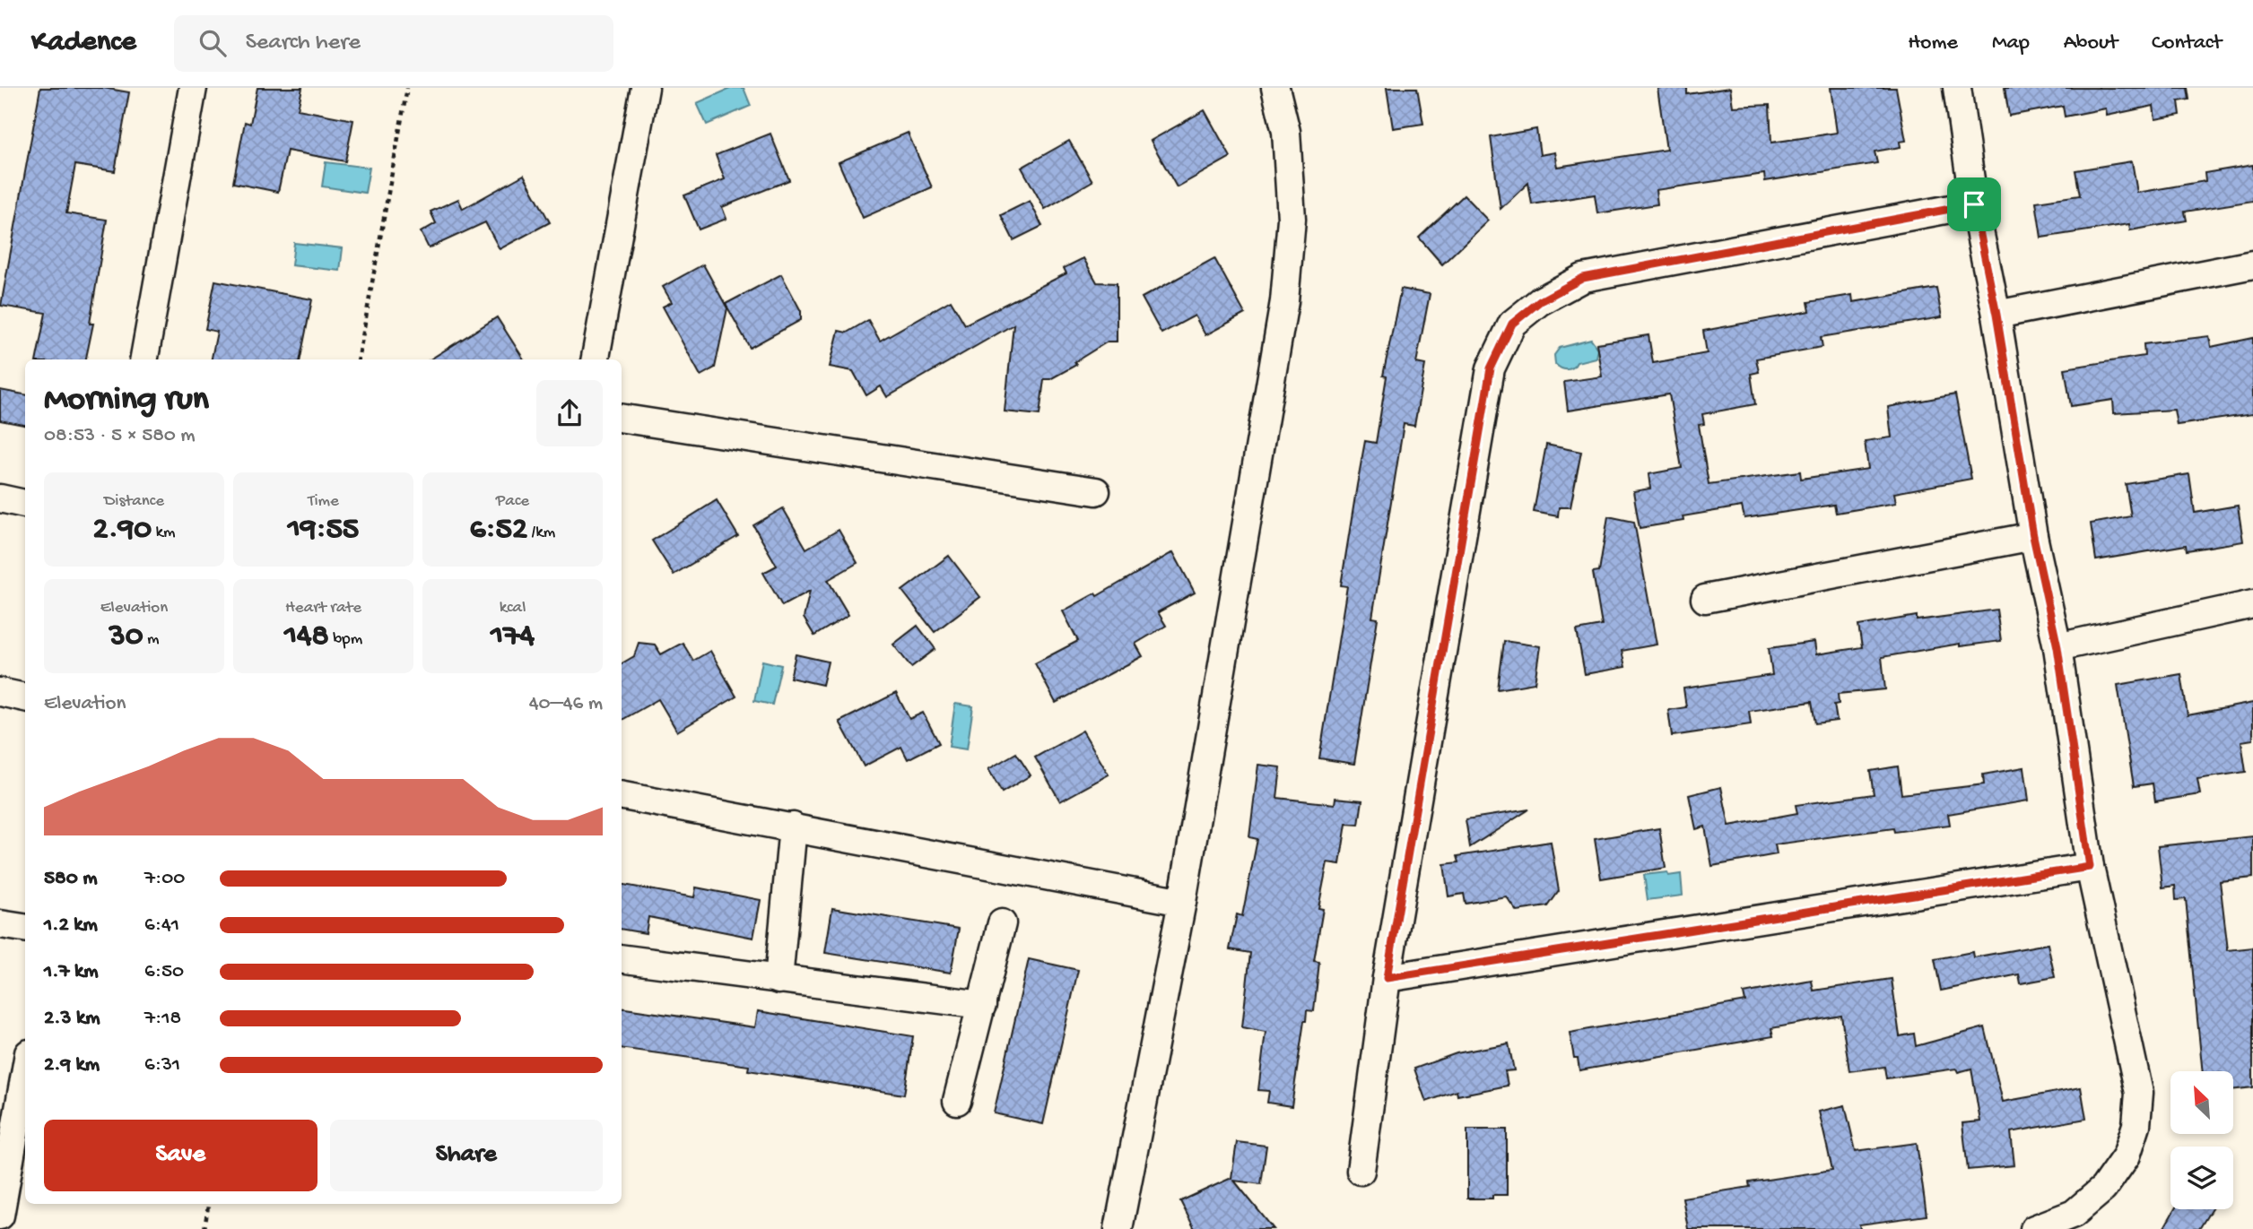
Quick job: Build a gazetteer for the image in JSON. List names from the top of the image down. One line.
{"north":"top left","page":{"header":"Kadence","search":"Search here","nav":["Home","Map","About","Contact"],"heading":["Morning run","08:53 · 5 × 580 m"],"stats":[["Distance","2.90 km"],["Time","19:55"],["Pace","6:52 /km"],["Elevation","30 m"],["Heart rate","148 bpm"],["kcal","174"]],"chart":["Elevation","40–46 m"],"list":[{"name":"580 m","note":"7:00"},{"name":"1.2 km","note":"6:41"},{"name":"1.7 km","note":"6:50"},{"name":"2.3 km","note":"7:18"},{"name":"2.9 km","note":"6:31"}],"buttons":["Save","Share"]}}
